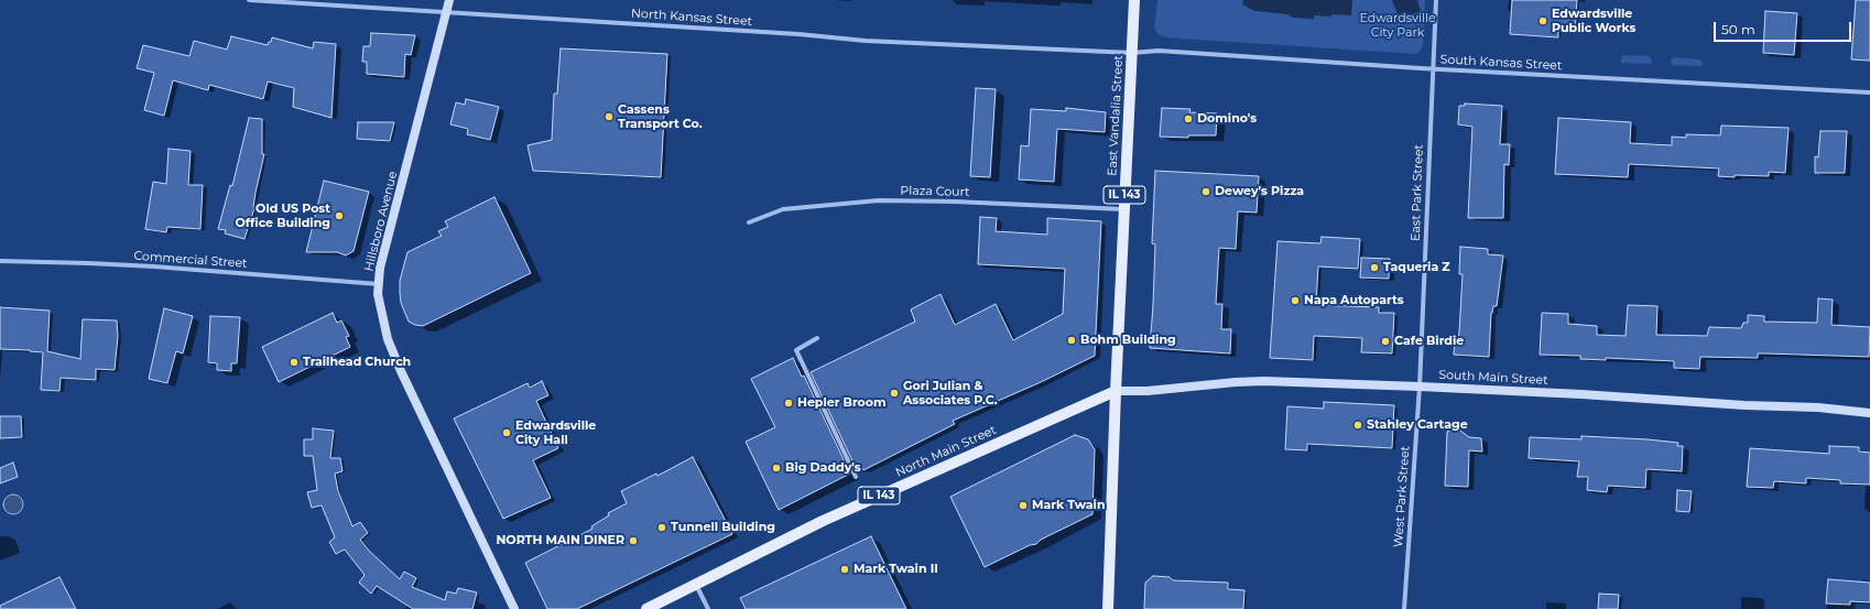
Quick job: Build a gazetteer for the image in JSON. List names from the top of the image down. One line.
{"streets":{"main road":["East Vandalia Street","IL 143","Hillsboro Avenue","South Main Street","North Main Street"],"street":["North Kansas Street","South Kansas Street","Plaza Court","East Park Street","Commercial Street","West Park Street"]},"crossings":[["North Kansas Street","South Kansas Street"],["North Kansas Street","East Vandalia Street"],["North Kansas Street","Hillsboro Avenue"],["South Kansas Street","East Vandalia Street"],["South Kansas Street","East Park Street"],["East Vandalia Street","Plaza Court"],["East Vandalia Street","South Main Street"],["East Vandalia Street","North Main Street"],["East Park Street","South Main Street"],["East Park Street","West Park Street"],["Hillsboro Avenue","Commercial Street"],["South Main Street","North Main Street"],["South Main Street","West Park Street"]],"parks":["Edwardsville City Park"],"places":["Edwardsville Public Works","Cassens Transport Co.","Domino's","Dewey's Pizza","Old US Post Office Building","Taqueria Z","Napa Autoparts","Bohm Building","Cafe Birdie","Trailhead Church","Gori Julian & Associates P.C.","Hepler Broom","Stahley Cartage","Edwardsville City Hall","Big Daddy's","Mark Twain","Tunnell Building","NORTH MAIN DINER","Mark Twain II"],"scale_bar":"50 m"}
